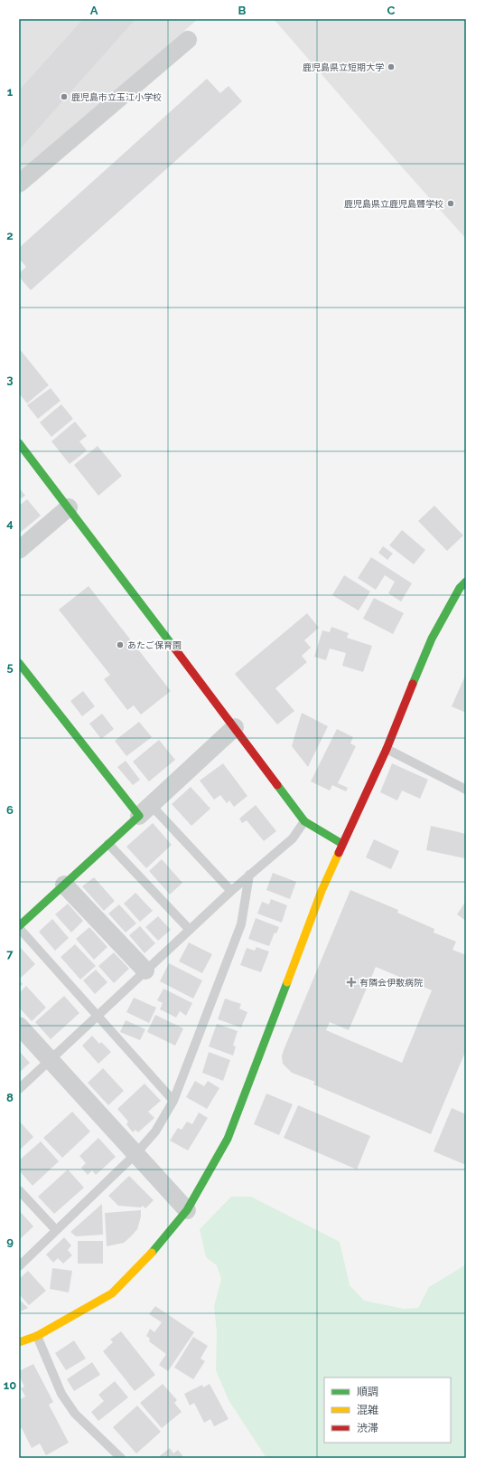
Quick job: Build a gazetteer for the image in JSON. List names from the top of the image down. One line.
{"places":{"other":["鹿児島県立短期大学","鹿児島市立玉江小学校","鹿児島県立鹿児島聾学校","あたご保育園"],"health":["有隣会伊敷病院"]},"legend":["順調","混雑","渋滞"],"grid":{"columns":["A","B","C"],"rows":["1","2","3","4","5","6","7","8","9","10"]}}
